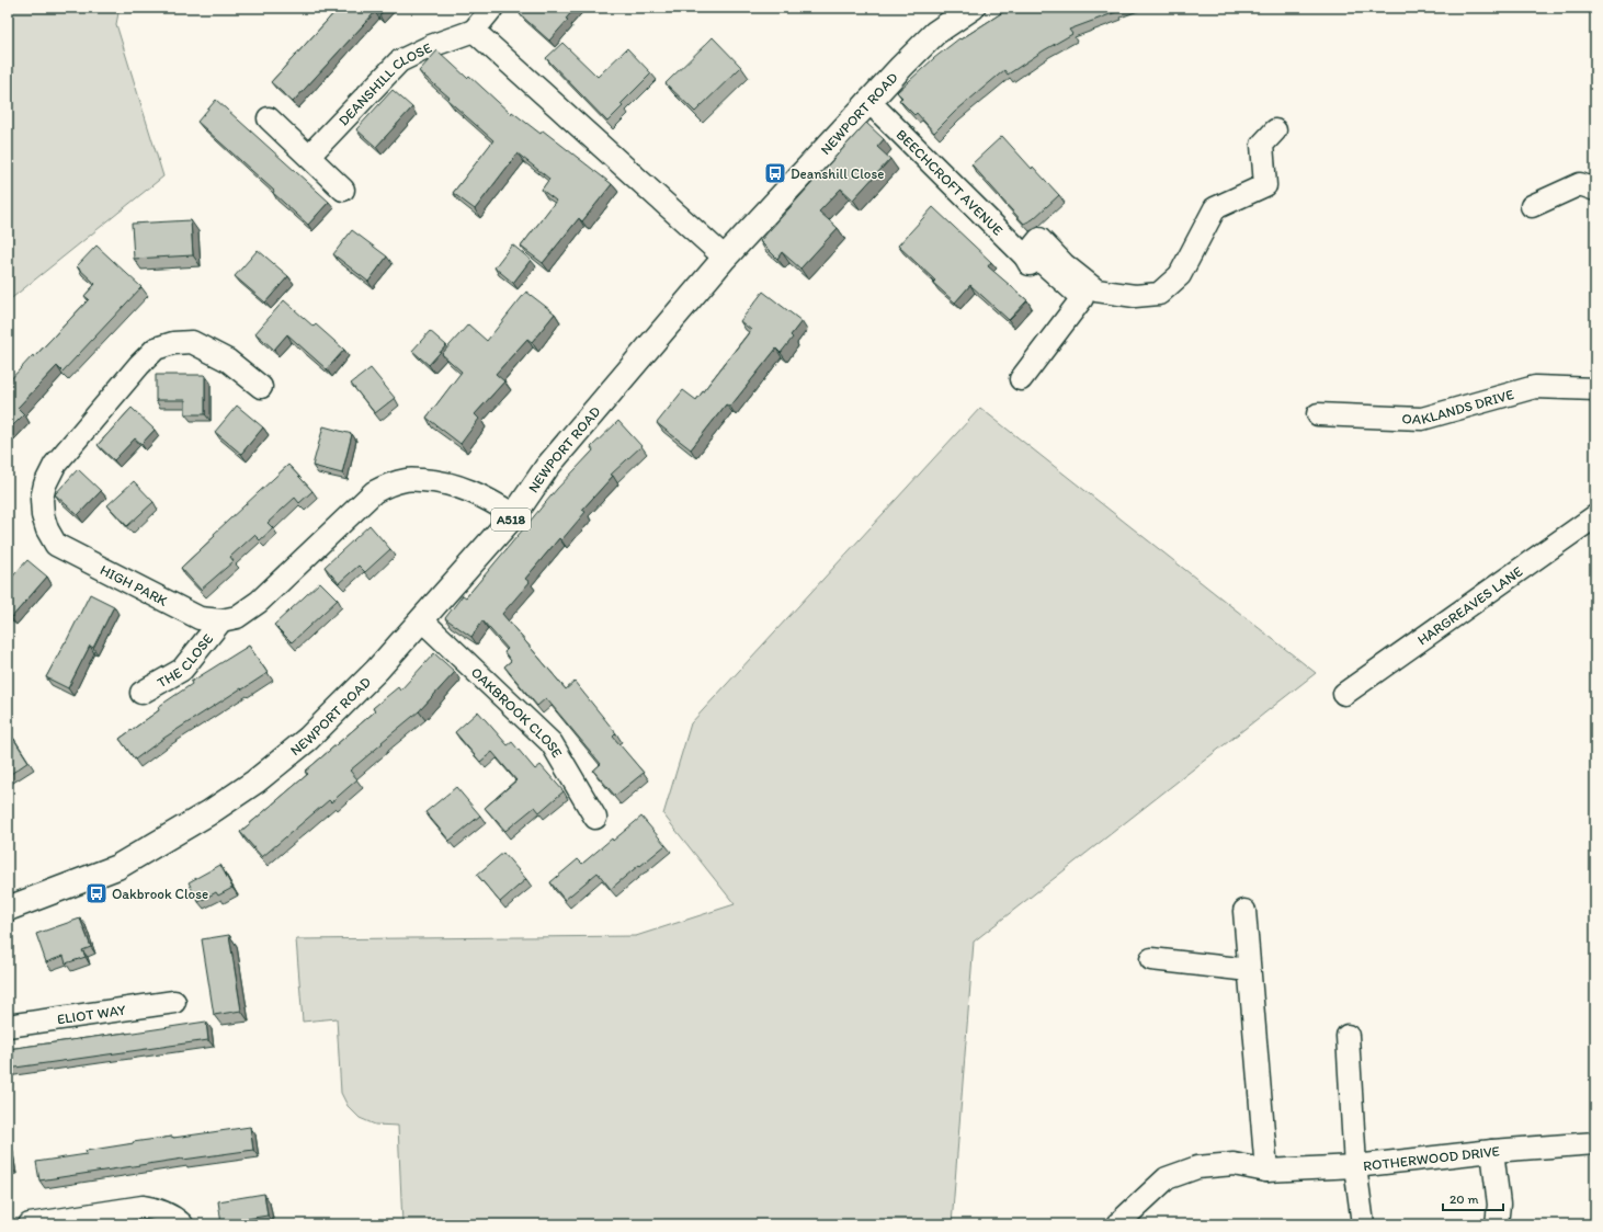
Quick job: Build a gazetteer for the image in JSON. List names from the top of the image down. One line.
{"streets":{"highway":["NEWPORT ROAD","A518"],"street":["DEANSHILL CLOSE","BEECHCROFT AVENUE","OAKLANDS DRIVE","HIGH PARK","HARGREAVES LANE","THE CLOSE","OAKBROOK CLOSE","ELIOT WAY","ROTHERWOOD DRIVE"]},"crossings":[["NEWPORT ROAD","BEECHCROFT AVENUE"],["NEWPORT ROAD","HIGH PARK"],["NEWPORT ROAD","OAKBROOK CLOSE"],["HIGH PARK","THE CLOSE"]],"places":{"bus stop":["Deanshill Close","Oakbrook Close"]},"scale_bar":"20 m"}
